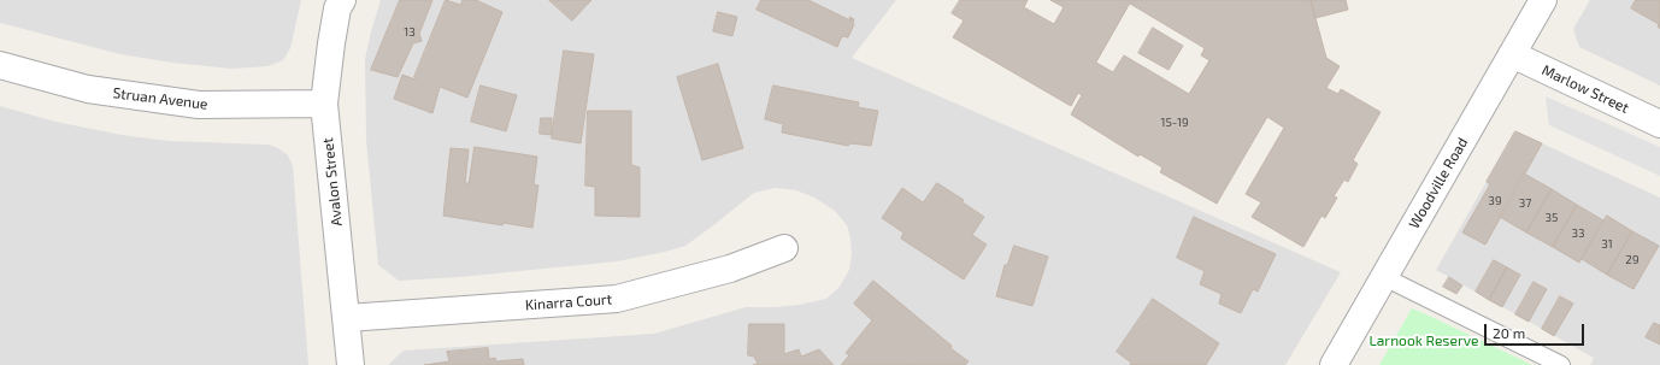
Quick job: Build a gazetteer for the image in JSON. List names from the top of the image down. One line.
{"streets":{"street":["Marlow Street","Struan Avenue","Avalon Street","Woodville Road","Kinarra Court"]},"crossings":[["Marlow Street","Woodville Road"],["Struan Avenue","Avalon Street"],["Avalon Street","Kinarra Court"]],"parks":["Larnook Reserve"],"house_numbers":["13","15-19","39","37","35","33","31","29"],"scale_bar":"20 m"}
